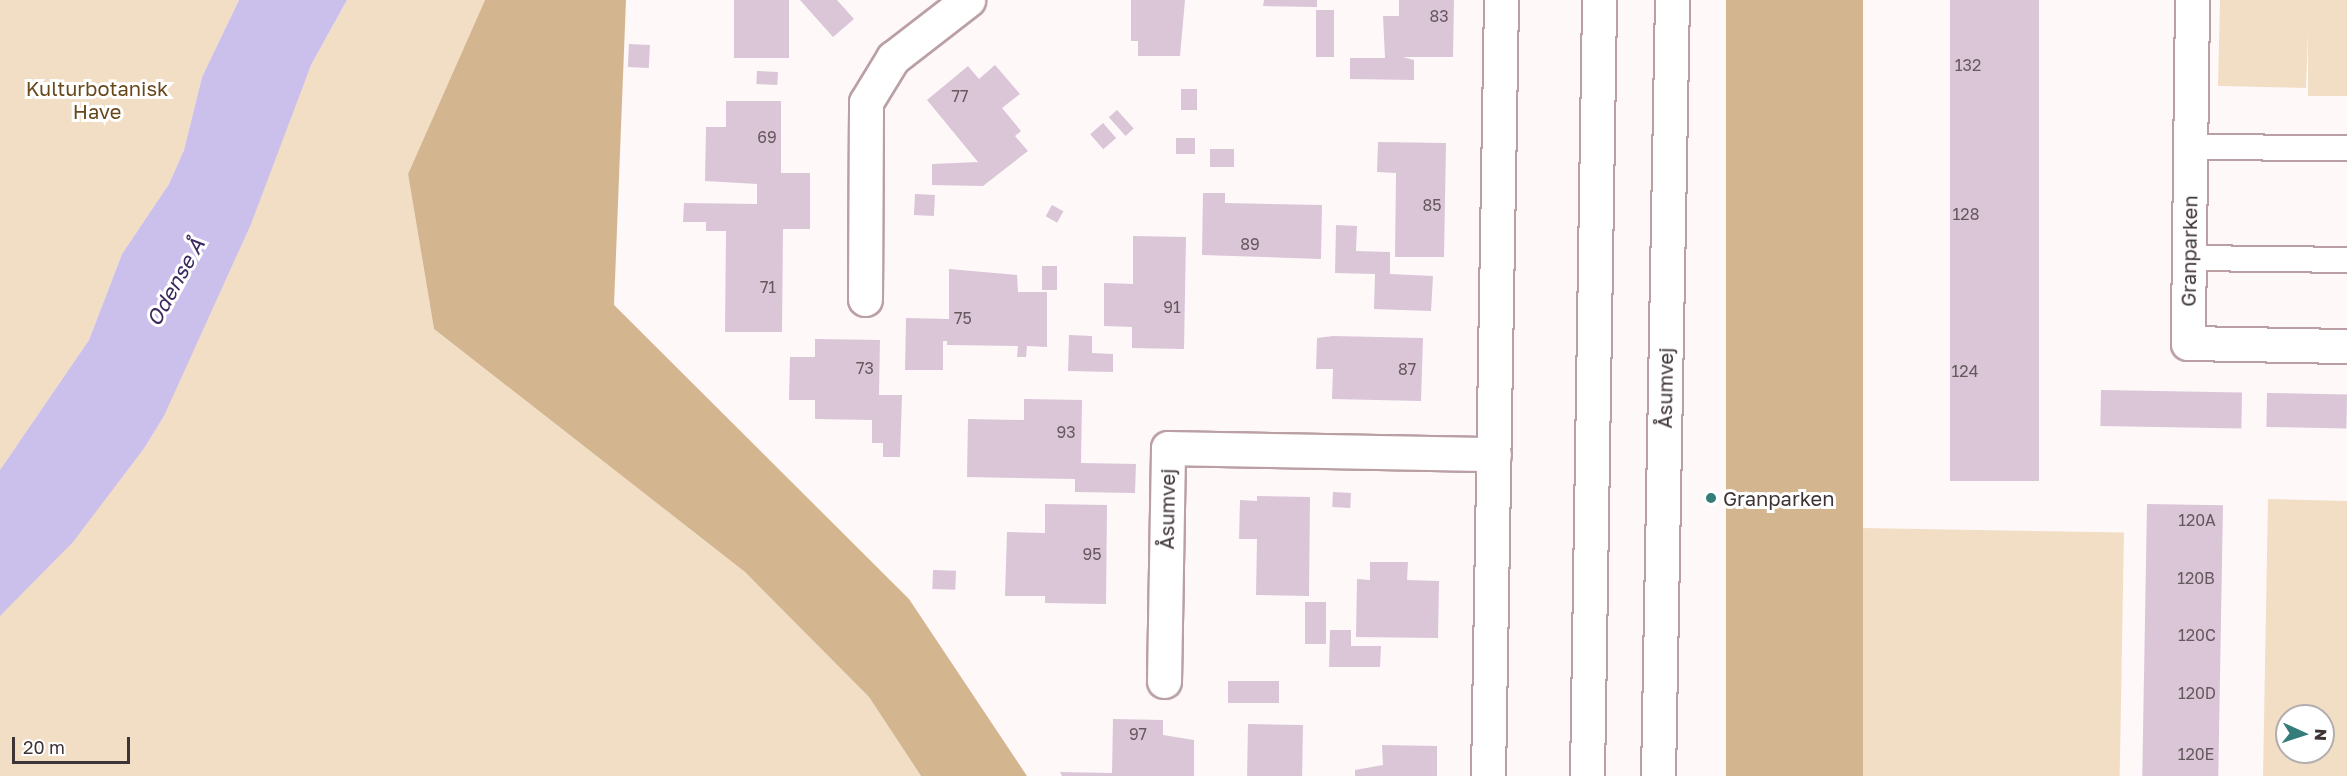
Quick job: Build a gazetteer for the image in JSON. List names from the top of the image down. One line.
{"streets":{"street":["Granparken","Åsumvej"]},"water":["Odense Å"],"parks":["Kulturbotanisk Have"],"places":["Granparken"],"house_numbers":["83","132","77","69","85","128","89","71","91","75","73","87","124","93","120A","95","120B","120C","120D","97","120E"],"scale_bar":"20 m","north":"right"}
